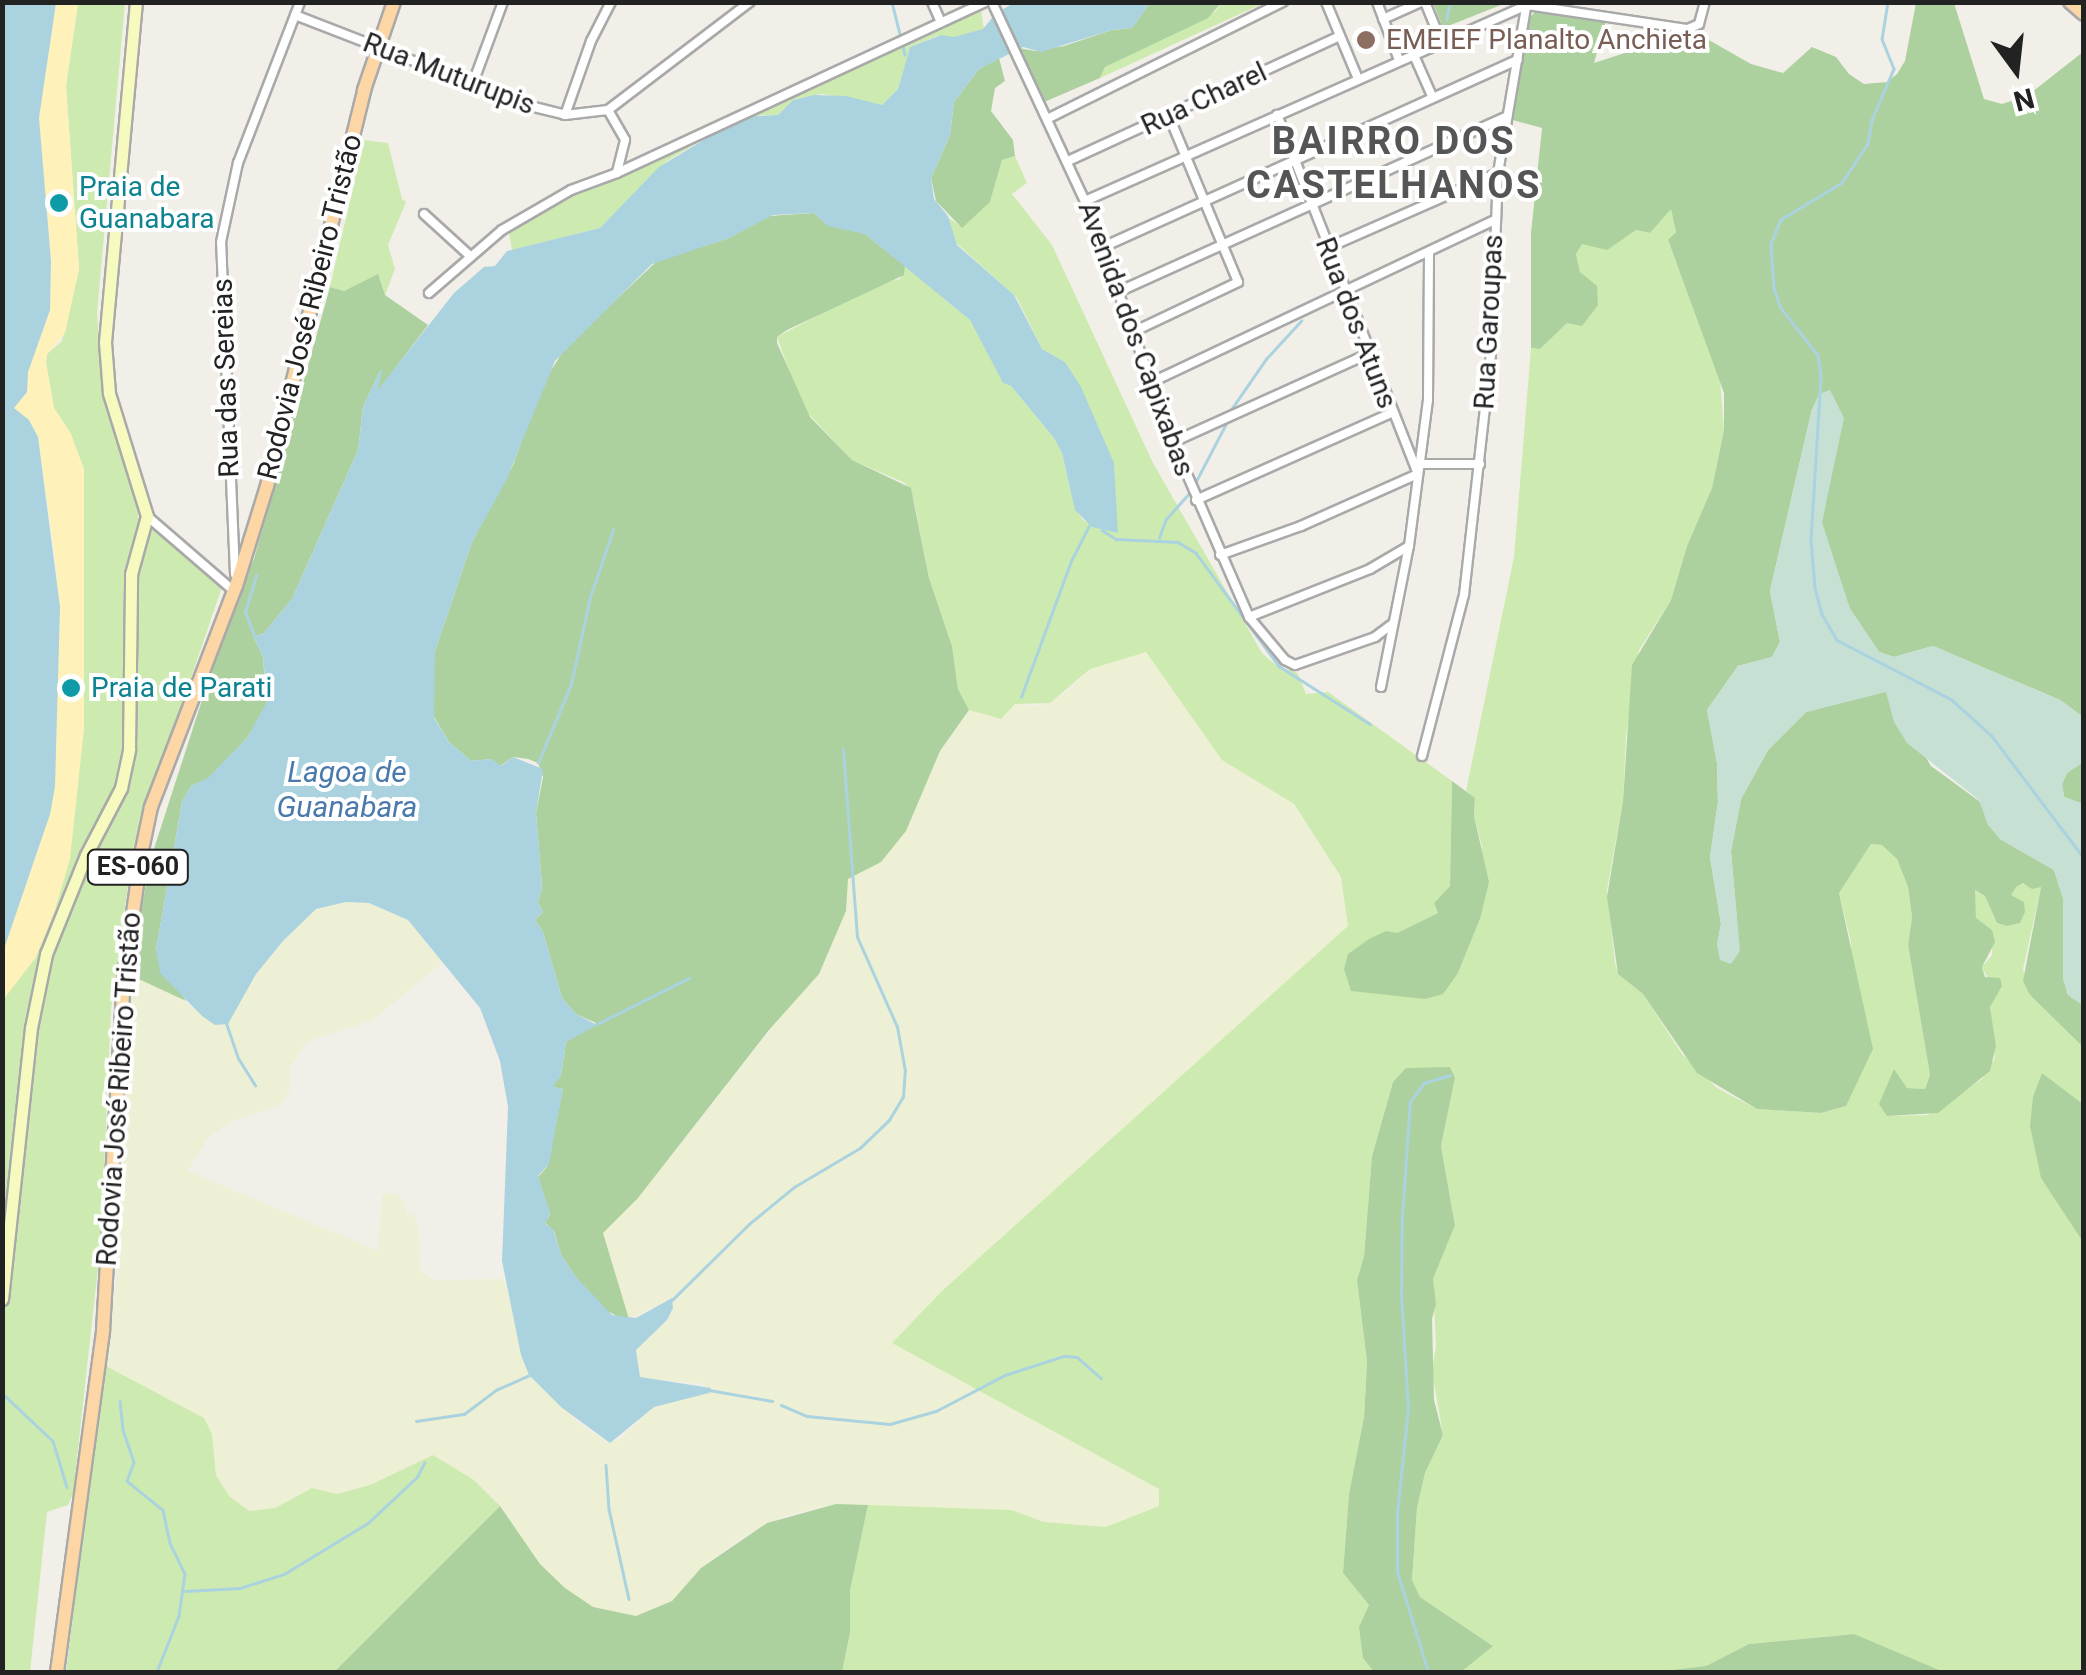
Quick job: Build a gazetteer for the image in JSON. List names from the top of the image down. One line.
{"streets":{"main road":["Rodovia José Ribeiro Tristão","ES-060"],"street":["Rua Muturupis","Rua Charel","Rua Garoupas","Rua dos Atuns","Avenida dos Capixabas","Rua das Sereias"]},"crossings":[["Rua Muturupis","Rodovia José Ribeiro Tristão"],["Rua Muturupis","Rua das Sereias"],["Rua Charel","Avenida dos Capixabas"],["Rodovia José Ribeiro Tristão","Rua das Sereias"]],"districts":["BAIRRO DOS CASTELHANOS"],"water":["Lagoa de Guanabara"],"places":["EMEIEF Planalto Anchieta","Praia de Guanabara","Praia de Parati"],"north":"bottom"}
